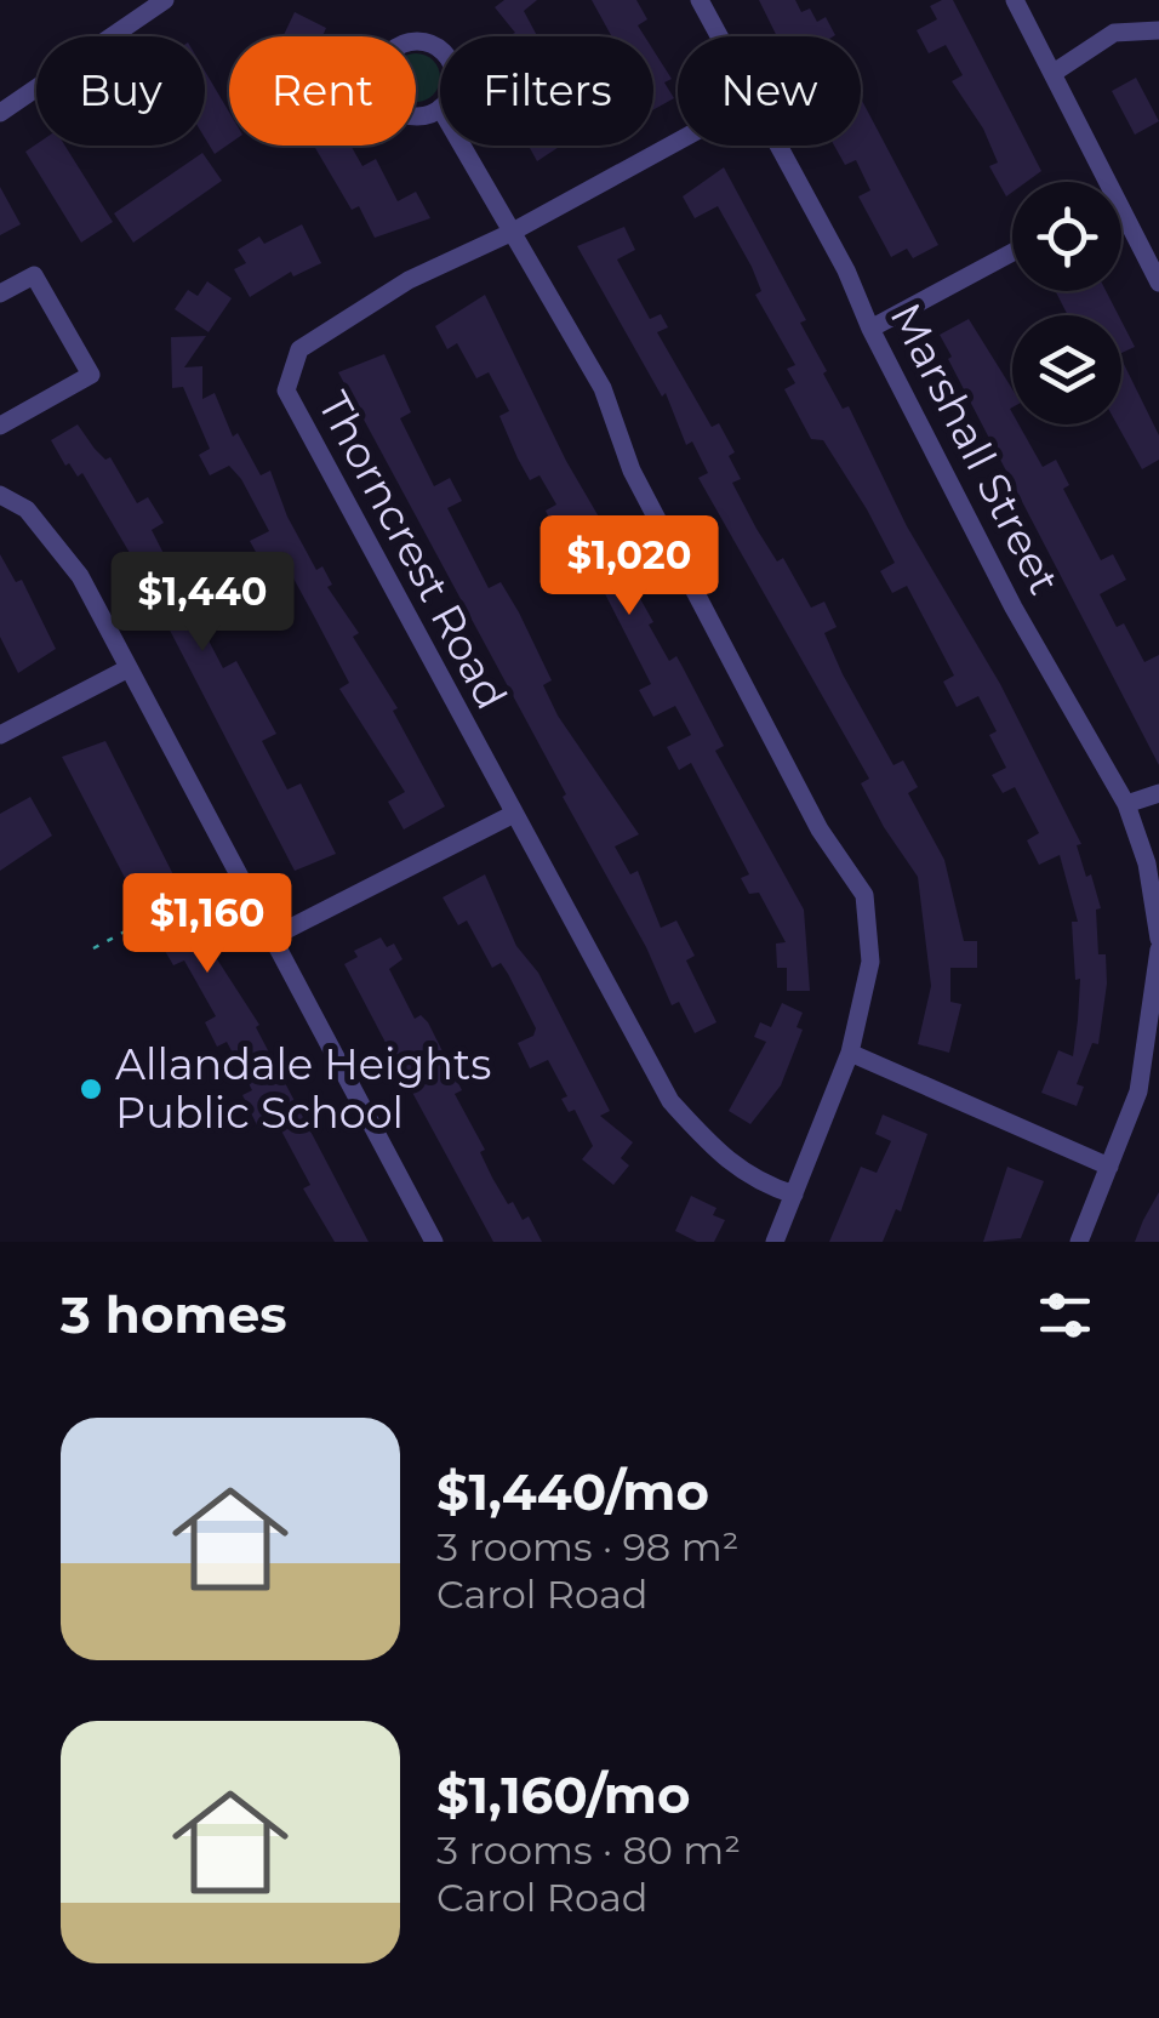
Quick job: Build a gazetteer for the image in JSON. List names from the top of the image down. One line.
{"streets":{"street":["Marshall Street","Thorncrest Road"]},"places":["Allandale Heights Public School"],"page":{"chip":["Buy","Rent","Filters","New"],"price":["$1,020","$1,440","$1,160"],"heading":"3 homes","list":[{"name":"$1,440/mo","note":"3 rooms · 98 m² · Carol Road"},{"name":"$1,160/mo","note":"3 rooms · 80 m² · Carol Road"}]}}
